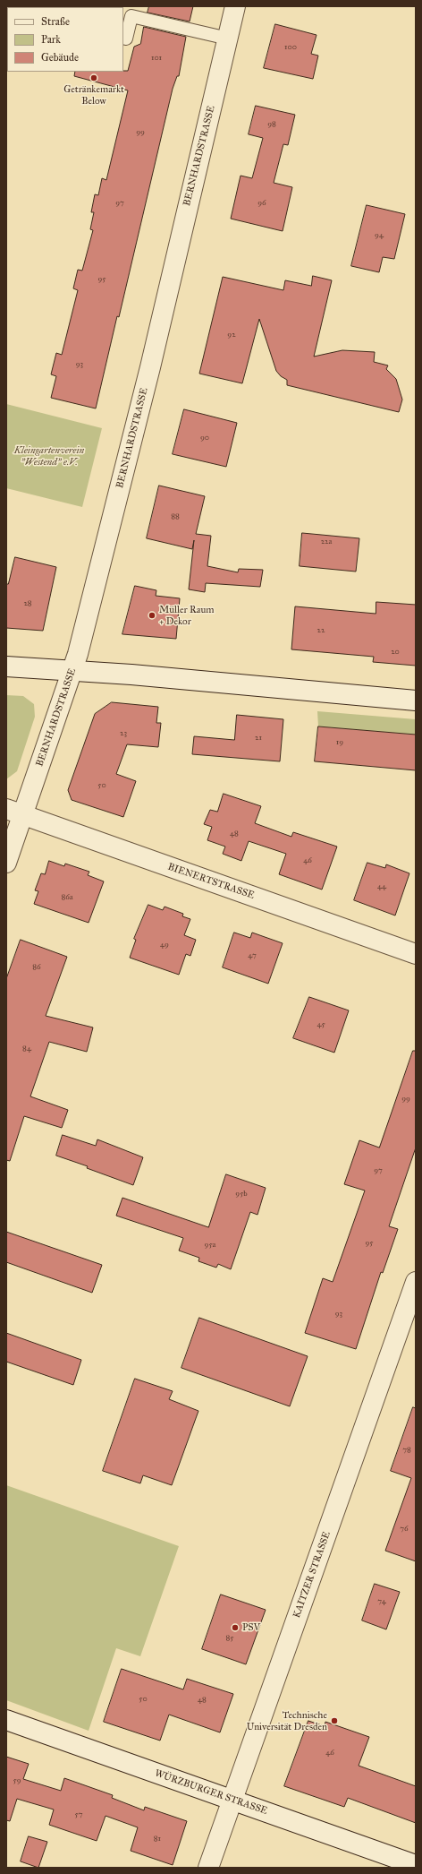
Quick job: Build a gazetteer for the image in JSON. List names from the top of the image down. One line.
{"streets":{"street":["BERNHARDSTRASSE","BIENERTSTRASSE","KAITZER STRASSE","WÜRZBURGER STRASSE"]},"crossings":[["BERNHARDSTRASSE","BIENERTSTRASSE"],["KAITZER STRASSE","WÜRZBURGER STRASSE"]],"parks":["Kleingartenverein \"Westend\" e.V."],"places":["Getränkemarkt Below","Müller Raum + Dekor","PSV","Technische Universität Dresden"],"house_numbers":["100","101","98","99","97","96","94","95","92","93","90","88","22a","28","22","20","23","21","19","50","48","46","44","86a","49","47","86","45","84","99","97","95b","95","95a","93","78","76","74","85","50","48","46","59","57","81"],"legend":["Straße","Park","Gebäude"]}
